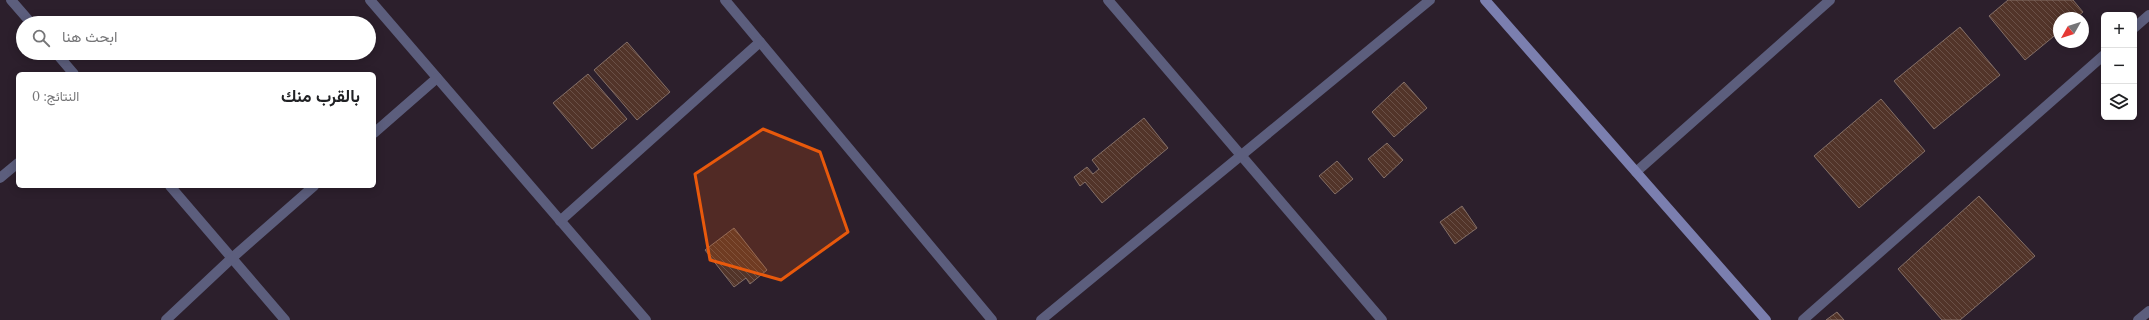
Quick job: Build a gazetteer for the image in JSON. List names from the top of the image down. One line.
{"north":"bottom left","page":{"map_buttons":["+","−"],"search":"ابحث هنا","heading":["بالقرب منك","النتائج: 0"]}}
